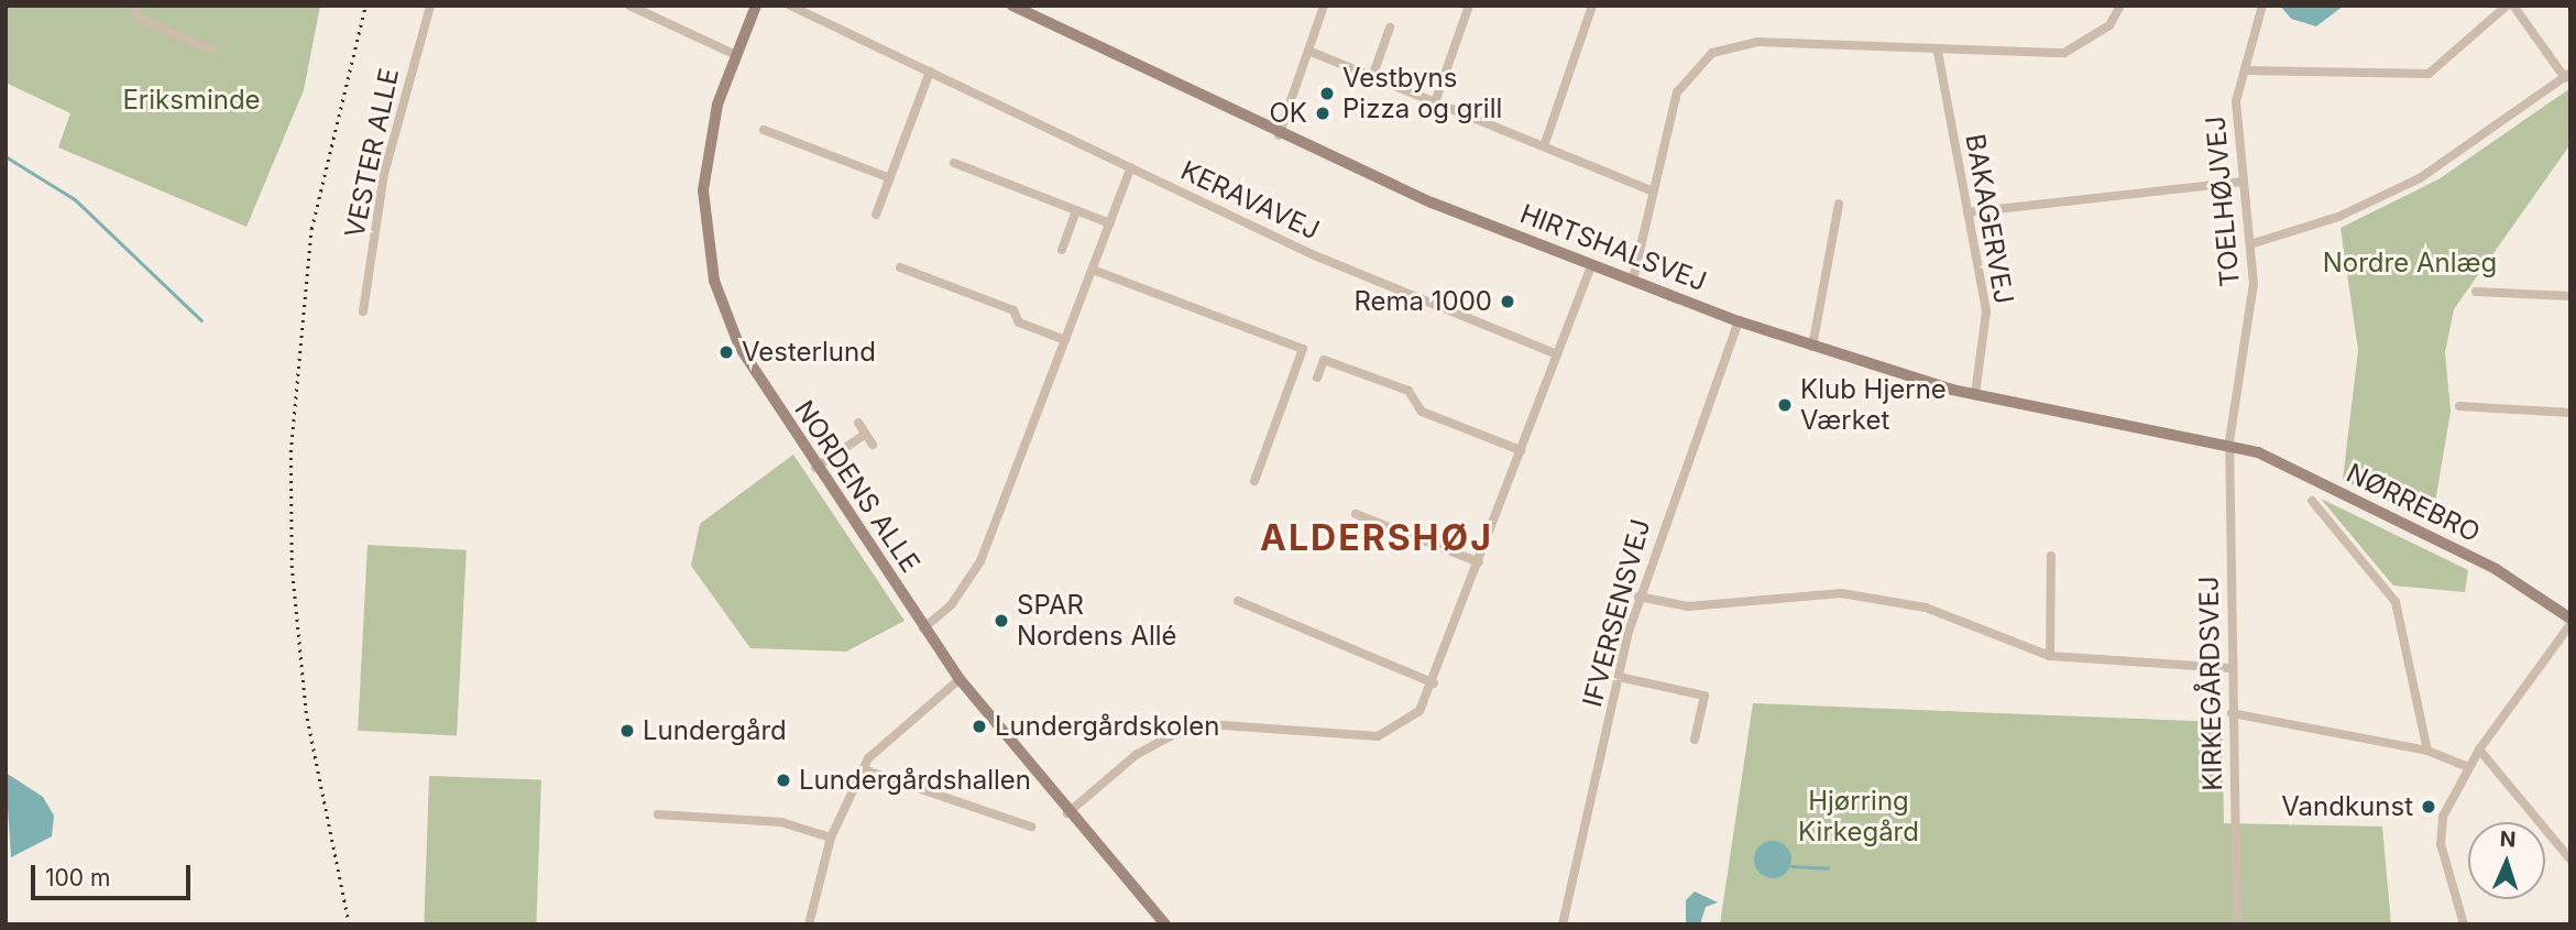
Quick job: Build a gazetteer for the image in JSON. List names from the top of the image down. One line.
{"streets":{"street":["VESTER ALLE","KERAVAVEJ","TOELHØJVEJ","BAKAGERVEJ","HIRTSHALSVEJ","NORDENS ALLE","NØRREBRO","IFVERSENSVEJ","KIRKEGÅRDSVEJ"]},"crossings":[["TOELHØJVEJ","HIRTSHALSVEJ"],["TOELHØJVEJ","NØRREBRO"],["TOELHØJVEJ","KIRKEGÅRDSVEJ"],["BAKAGERVEJ","HIRTSHALSVEJ"],["HIRTSHALSVEJ","NØRREBRO"],["HIRTSHALSVEJ","IFVERSENSVEJ"],["HIRTSHALSVEJ","KIRKEGÅRDSVEJ"],["NØRREBRO","KIRKEGÅRDSVEJ"]],"districts":["ALDERSHØJ"],"parks":["Eriksminde","Nordre Anlæg","Hjørring Kirkegård"],"places":["Vestbyns Pizza og grill","OK","Rema 1000","Vesterlund","Klub Hjerne Værket","SPAR Nordens Allé","Lundergårdskolen","Lundergård","Lundergårdshallen","Vandkunst"],"scale_bar":"100 m","north":"top"}
